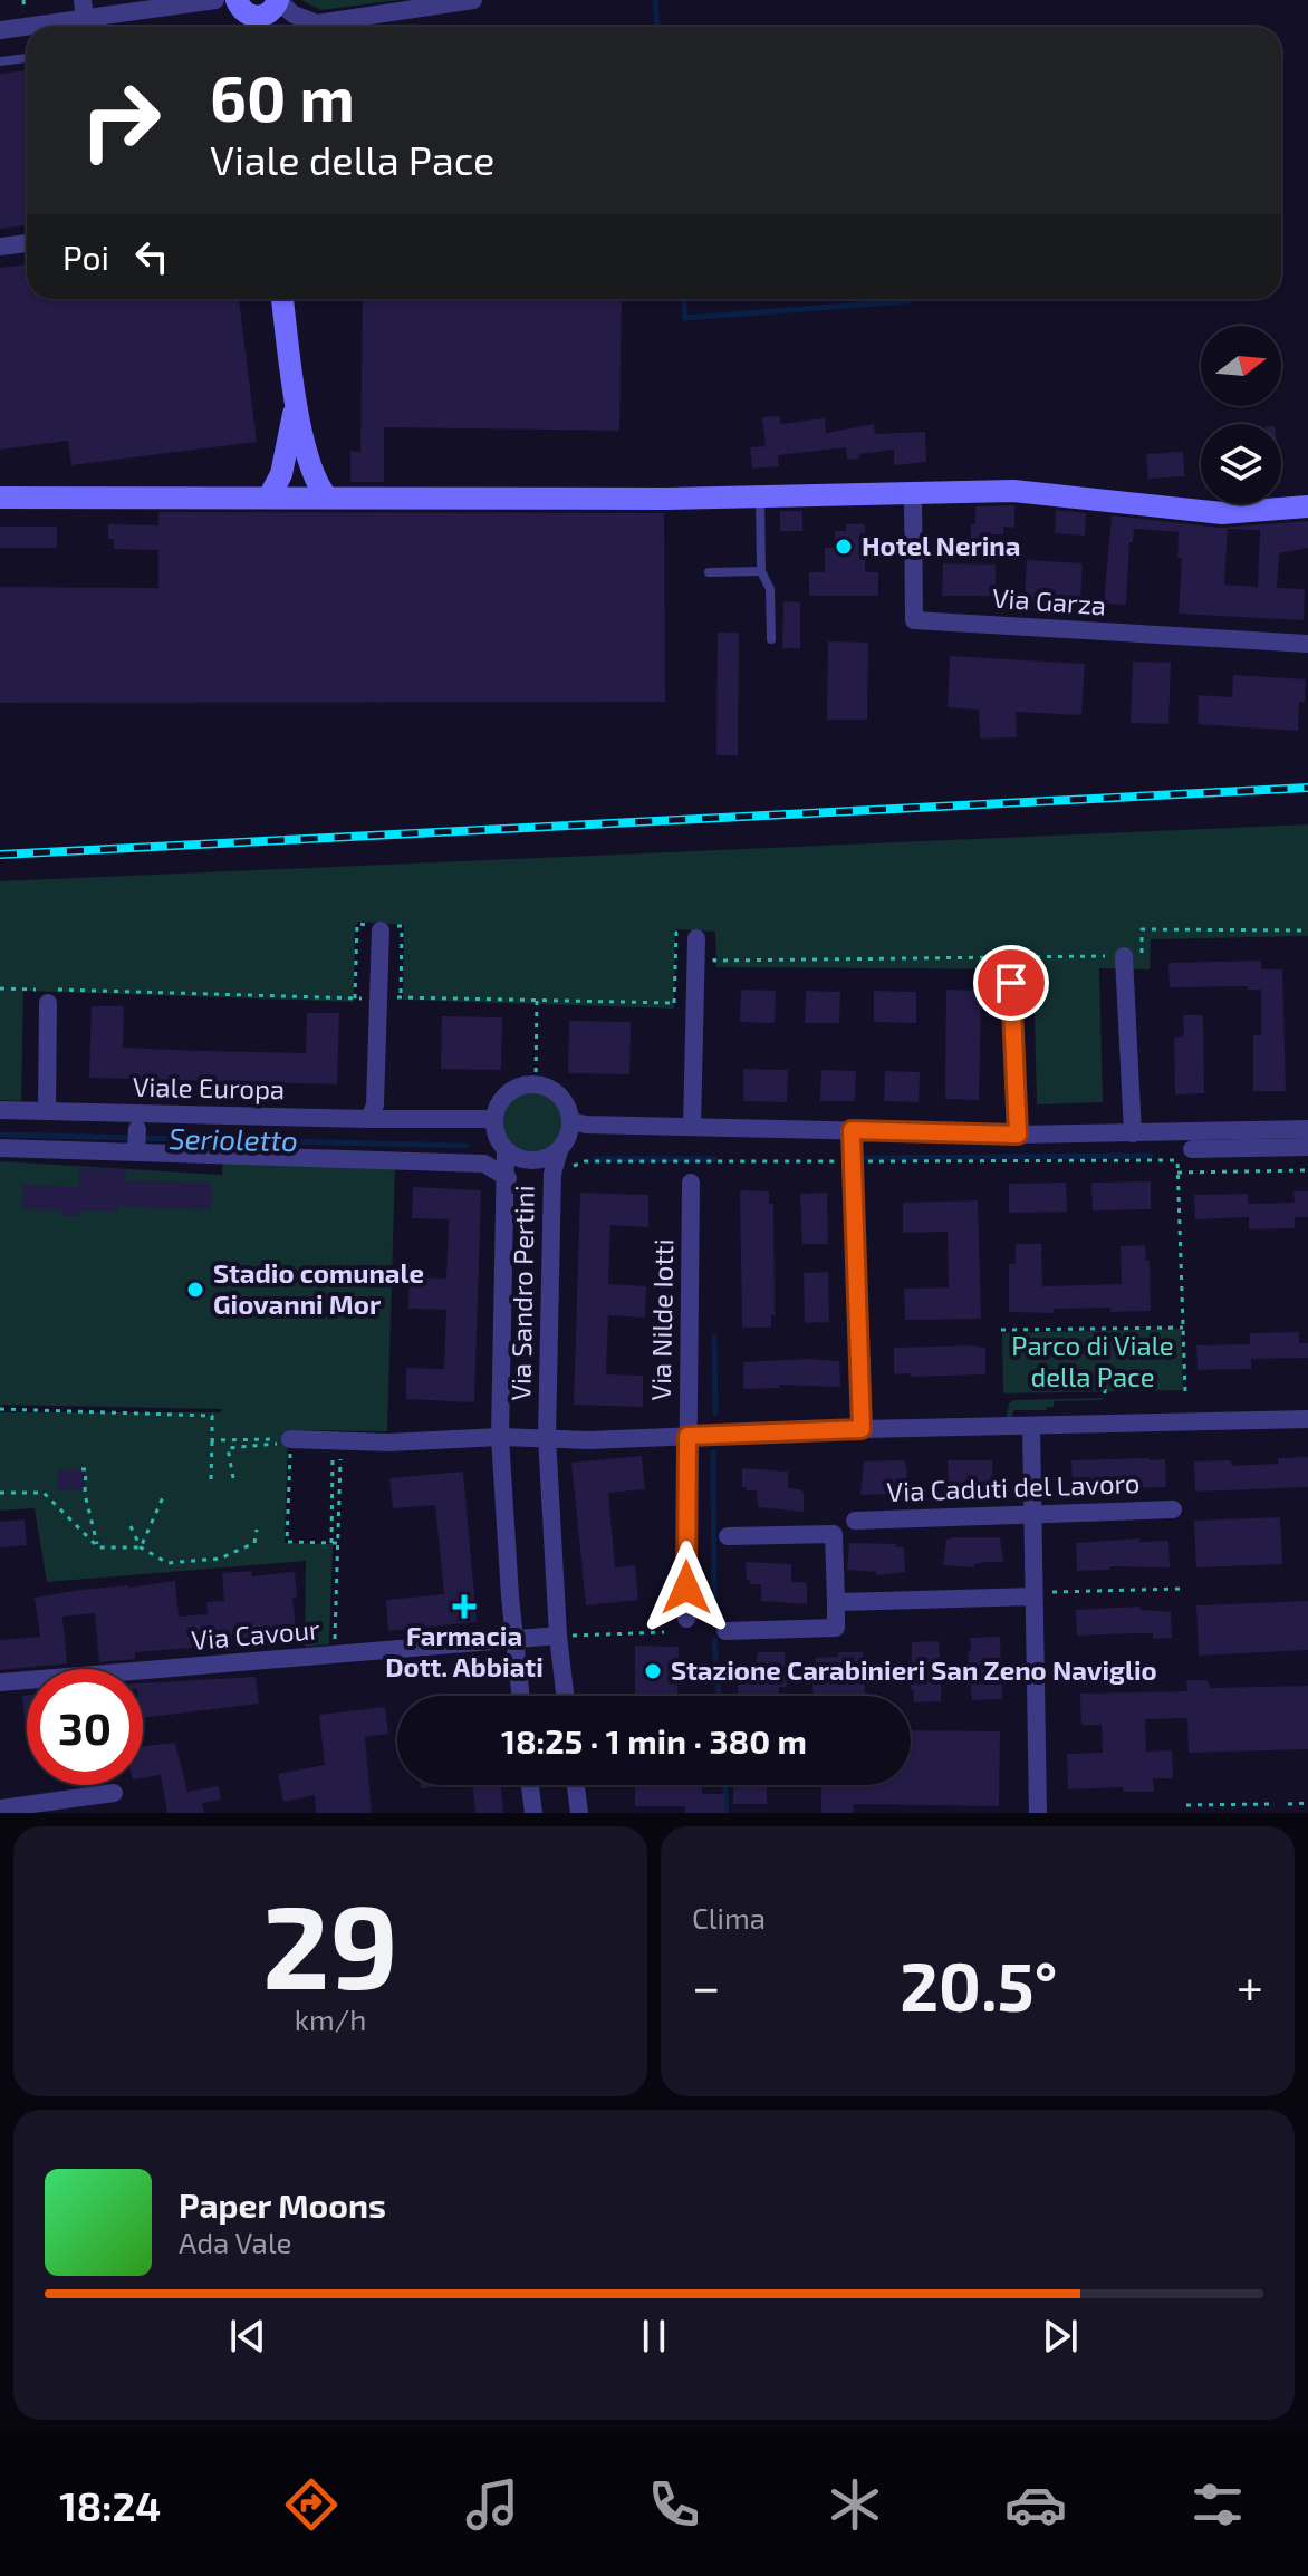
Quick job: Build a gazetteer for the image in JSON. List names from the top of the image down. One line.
{"streets":{"street":["Via Garza","Viale Europa","Via Sandro Pertini","Via Nilde Iotti","Via Caduti del Lavoro","Via Cavour"]},"crossings":[["Viale Europa","Via Sandro Pertini"],["Via Sandro Pertini","Via Cavour"]],"water":["Serioletto"],"parks":["Parco di Viale della Pace"],"places":{"other":["Hotel Nerina","Stadio comunale Giovanni Mor","Stazione Carabinieri San Zeno Naviglio"],"health":["Farmacia Dott. Abbiati"]},"north":"right","page":{"turn":["60 m","Viale della Pace"],"then":"Poi","limit":"30","trip":"18:25 · 1 min · 380 m","tile":[["29","km/h"],"Clima"],"heat":["−","20.5°","+"],"song":["Paper Moons","Ada Vale"],"tabs":"18:24"}}
